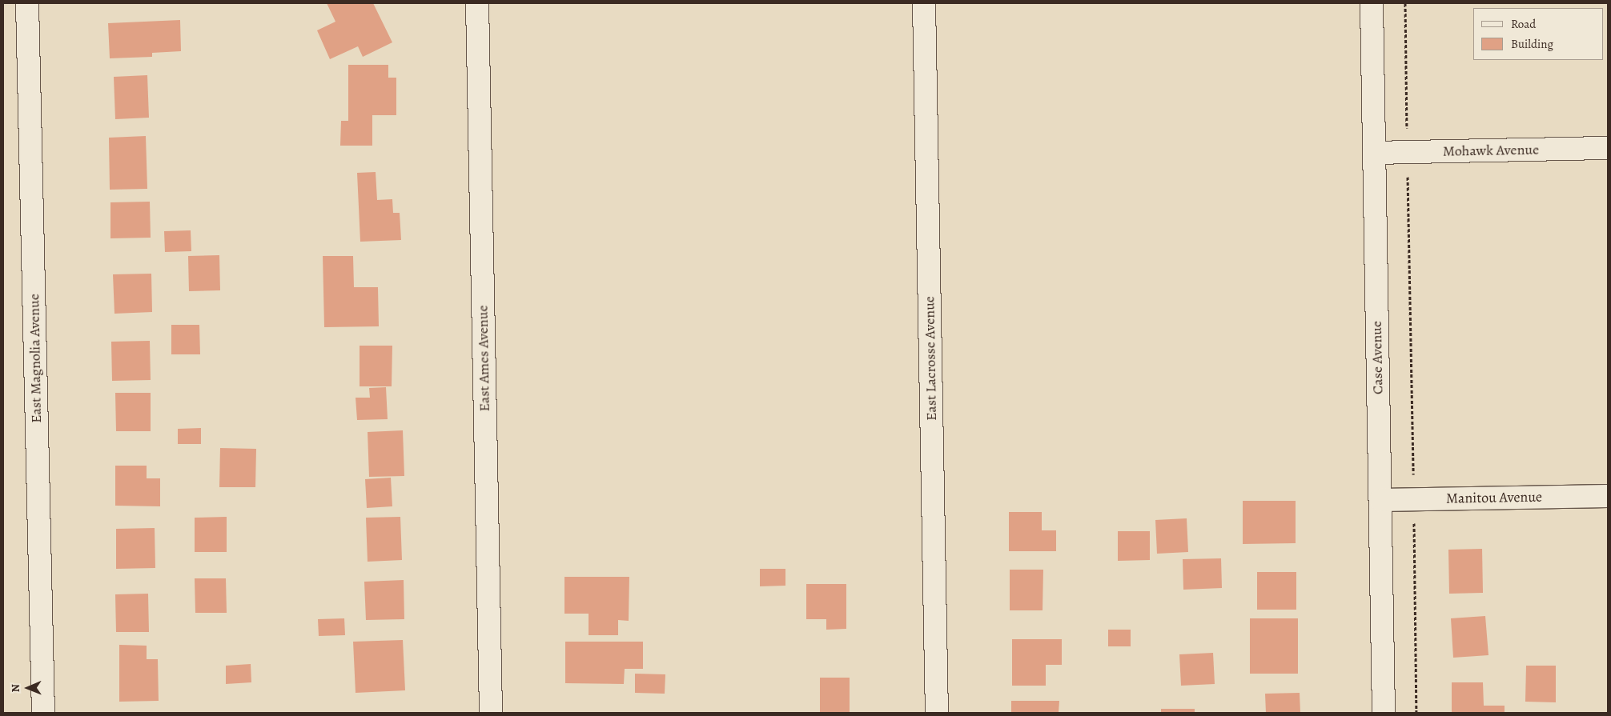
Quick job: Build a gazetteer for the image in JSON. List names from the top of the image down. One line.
{"streets":{"street":["Mohawk Avenue","Case Avenue","East Magnolia Avenue","East Ames Avenue","East Lacrosse Avenue","Manitou Avenue"]},"crossings":[["Mohawk Avenue","Case Avenue"],["Case Avenue","Manitou Avenue"]],"legend":["Road","Building"],"north":"left"}
